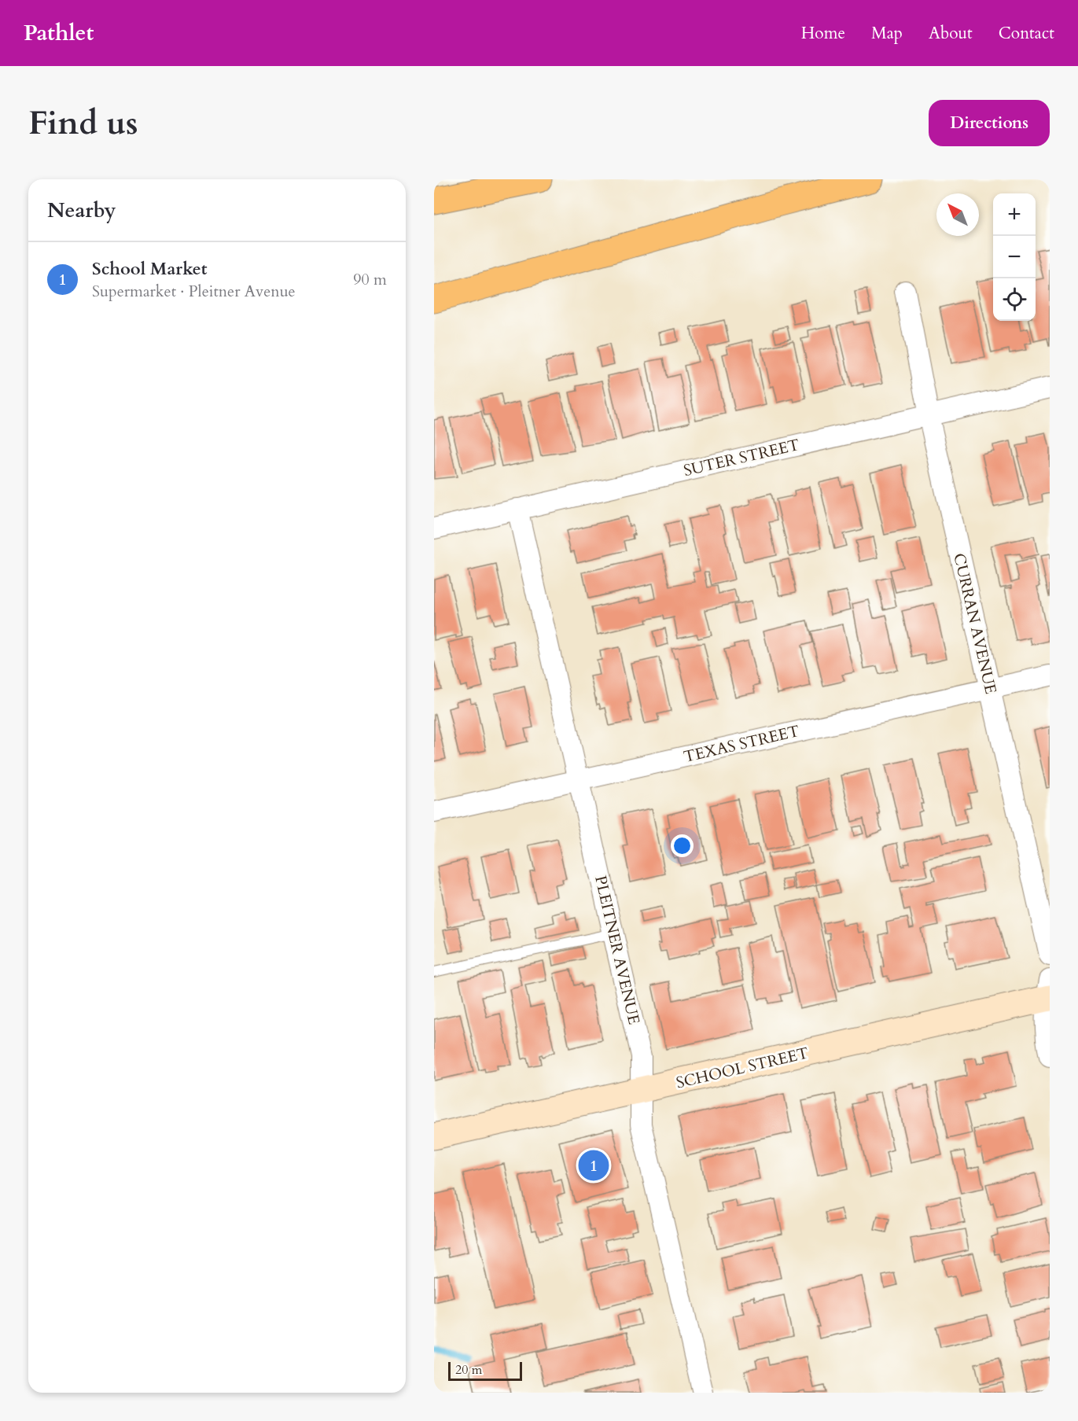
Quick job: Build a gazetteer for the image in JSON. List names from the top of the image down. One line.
{"streets":{"street":["SUTER STREET","CURRAN AVENUE","TEXAS STREET","PLEITNER AVENUE","SCHOOL STREET"]},"crossings":[["SUTER STREET","CURRAN AVENUE"],["SUTER STREET","PLEITNER AVENUE"],["CURRAN AVENUE","TEXAS STREET"],["TEXAS STREET","PLEITNER AVENUE"],["PLEITNER AVENUE","SCHOOL STREET"]],"scale_bar":"20 m","north":"top left","page":{"header":"Pathlet","nav":["Home","Map","About","Contact"],"buttons":"Directions","title":"Find us","heading":"Nearby","map_buttons":["+","−"],"list":[{"mark":"1","name":"School Market","note":"Supermarket · Pleitner Avenue","value":"90 m"}],"pins":"1","scale":"20 m"}}
